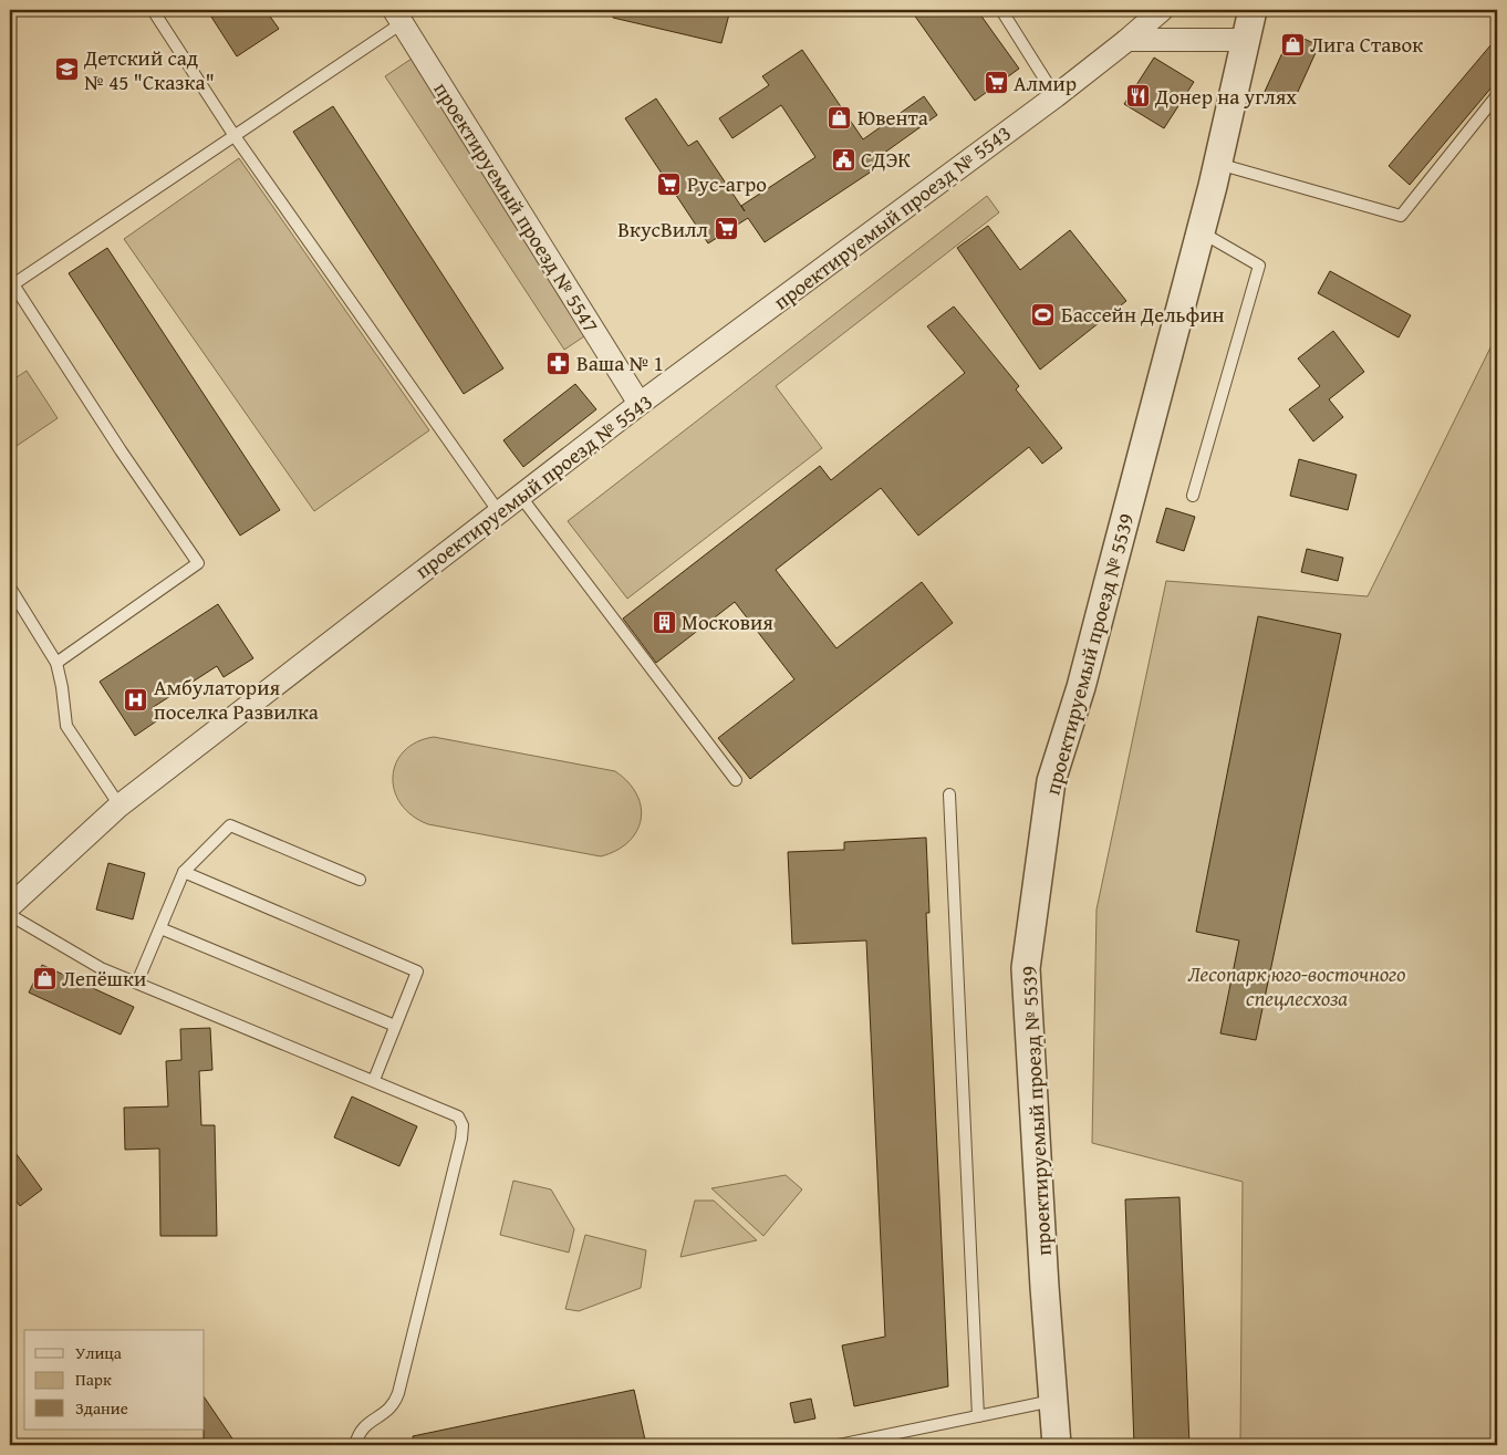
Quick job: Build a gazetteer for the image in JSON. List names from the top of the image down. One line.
{"streets":{"street":["проектируемый проезд № 5547","проектируемый проезд № 5543","проектируемый проезд № 5539"]},"crossings":[["проектируемый проезд № 5547","проектируемый проезд № 5543"]],"parks":["Лесопарк юго-восточного спецлесхоза"],"places":{"shop":["Лига Ставок","Ювента","Лепёшки"],"school or university":["Детский сад № 45 \"Сказка\""],"supermarket":["Алмир","Рус-агро","ВкусВилл"],"restaurant":["Донер на углях"],"public building":["СДЭК"],"sports":["Бассейн Дельфин"],"pharmacy":["Ваша № 1"],"building":["Московия"],"hospital":["Амбулатория поселка Развилка"]},"legend":["Улица","Парк","Здание"]}
